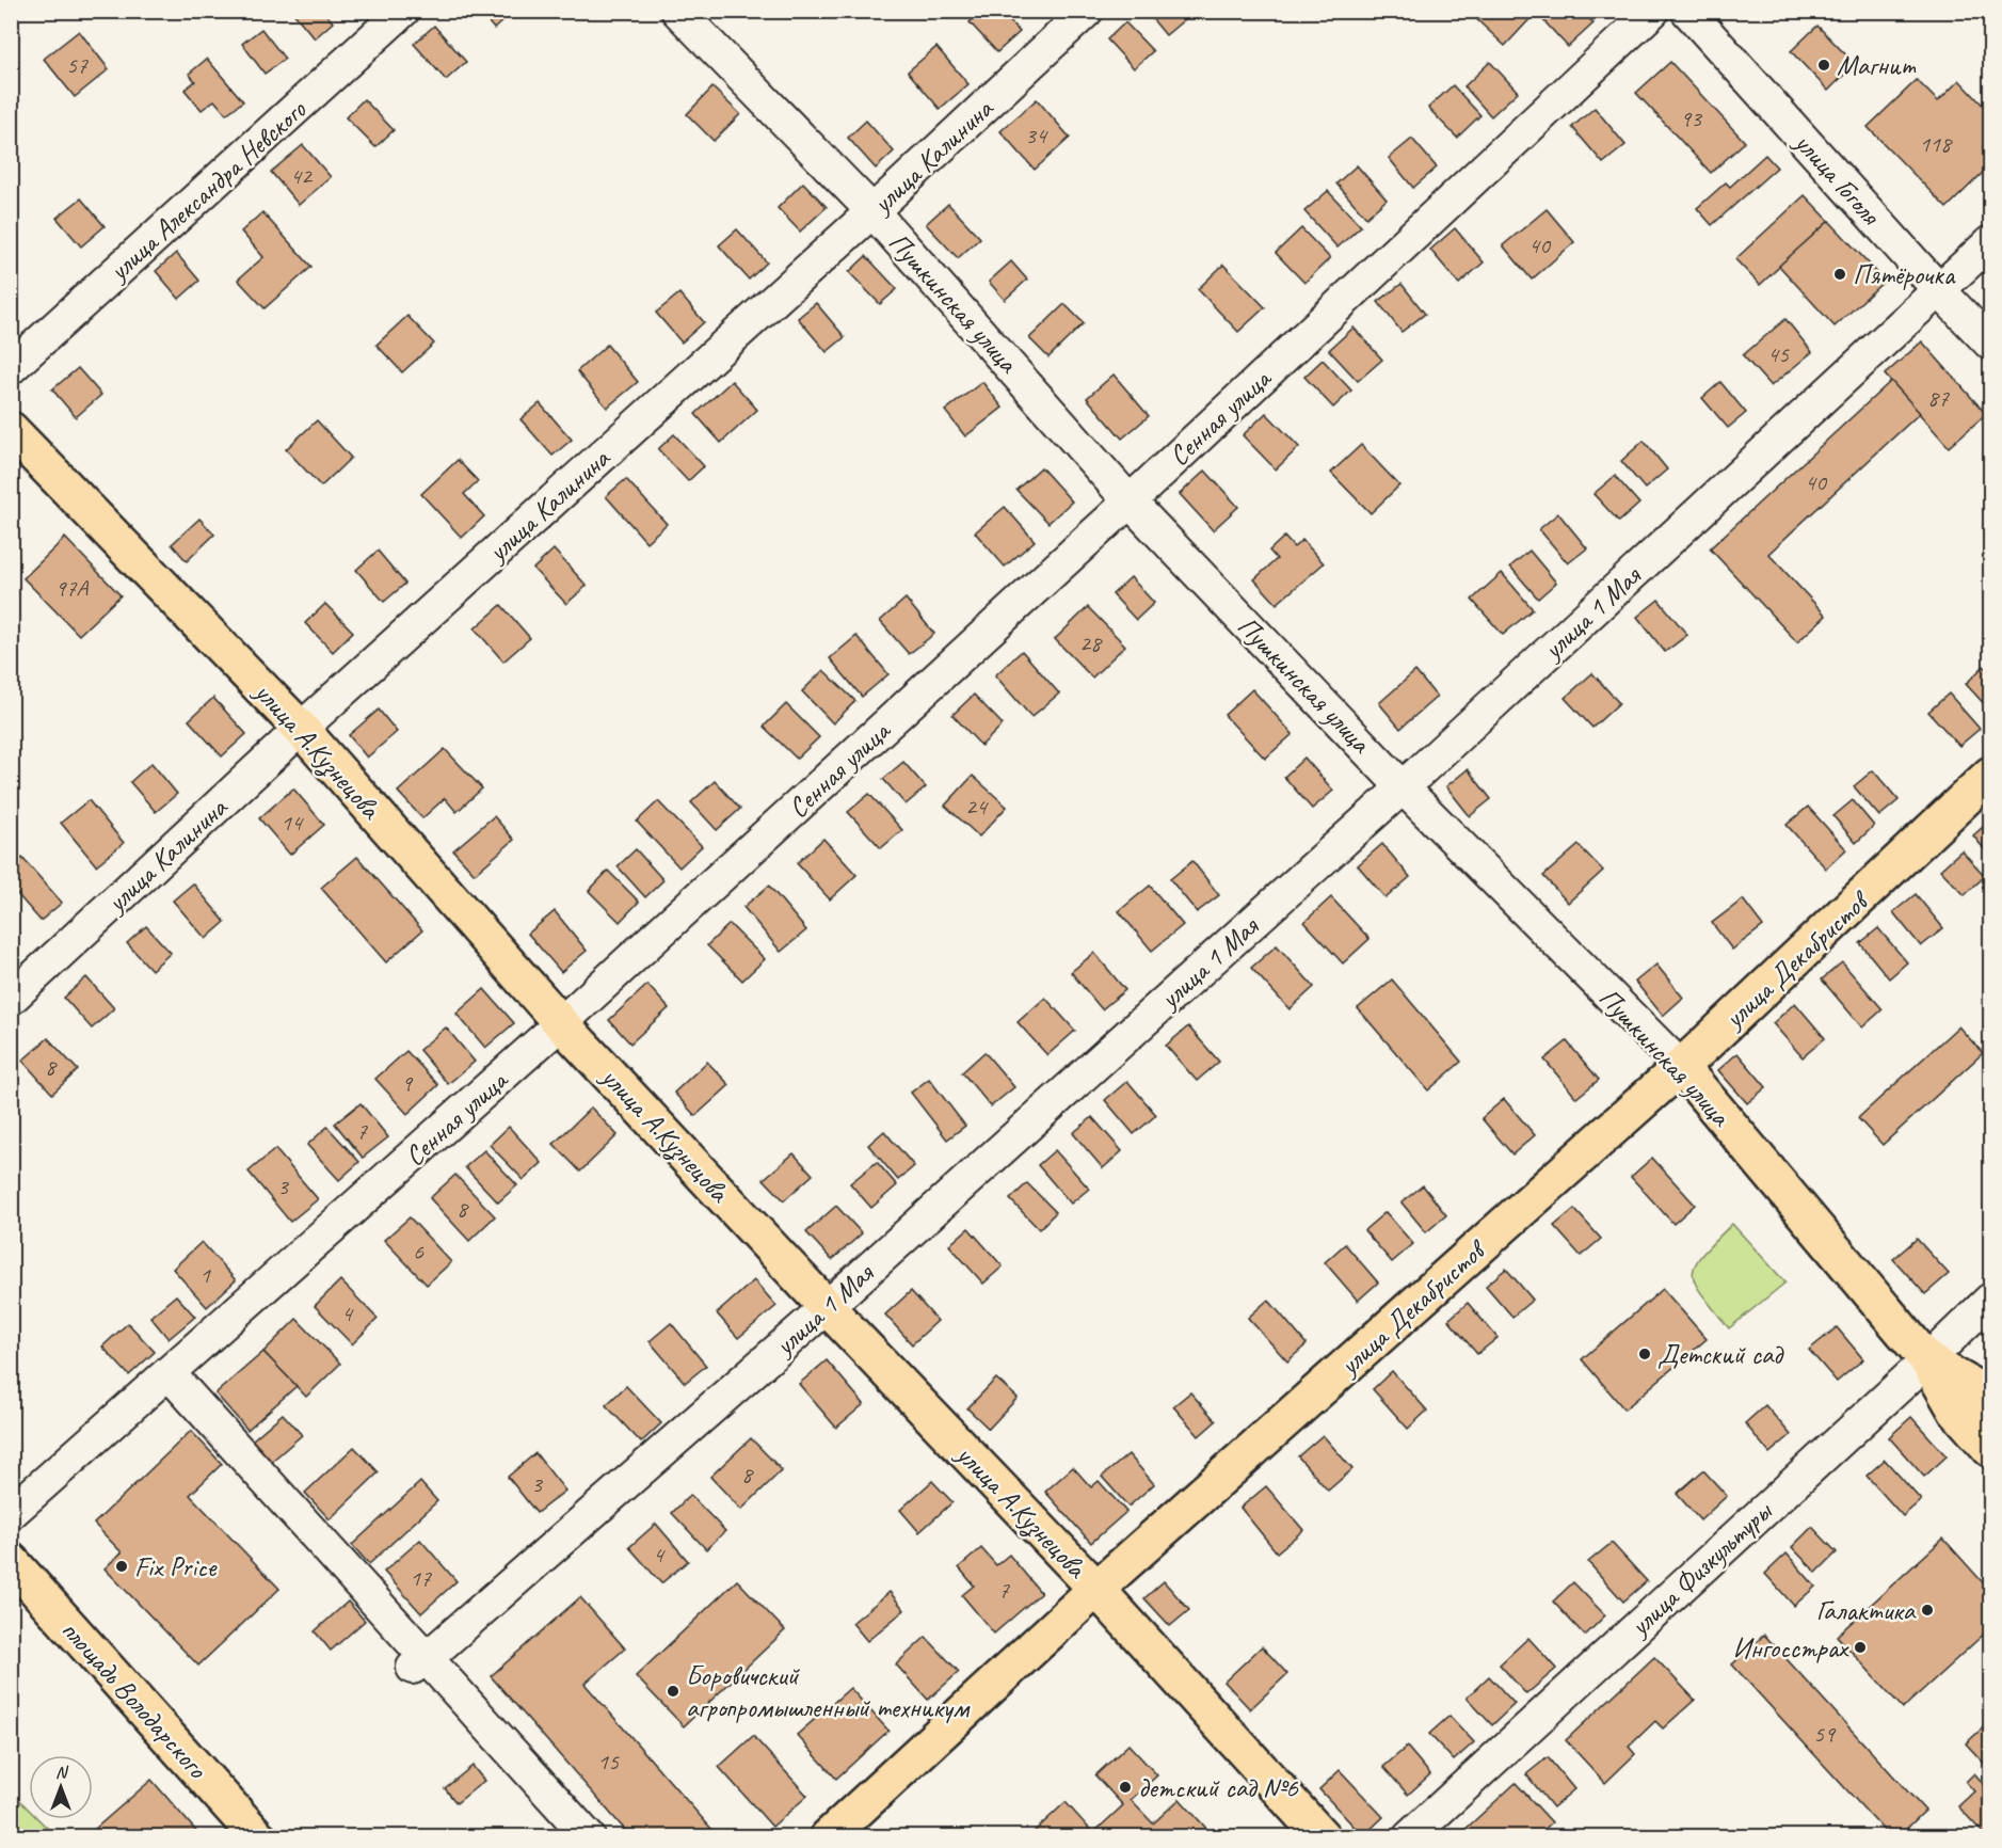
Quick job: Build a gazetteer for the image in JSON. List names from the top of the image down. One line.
{"streets":{"main road":["Пушкинская улица","улица А.Кузнецова","улица Декабристов","площадь Володарского"],"street":["улица Калинина","улица Гоголя","улица Александра Невского","Сенная улица","улица 1 Мая","улица Физкультуры"]},"crossings":[["улица Калинина","Пушкинская улица"],["улица Калинина","улица А.Кузнецова"],["улица Гоголя","улица 1 Мая"],["Пушкинская улица","Сенная улица"],["Пушкинская улица","улица 1 Мая"],["Пушкинская улица","улица Декабристов"],["Пушкинская улица","улица Физкультуры"],["Сенная улица","улица А.Кузнецова"],["улица 1 Мая","улица А.Кузнецова"],["улица А.Кузнецова","улица Декабристов"]],"places":["Магнит","Пятёрочка","Детский сад","Fix Price","Галактика","Ингосстрах","Боровичский агропромышленный техникум","детский сад №6"],"house_numbers":["57","93","34","118","42","40","45","87","40","97А","28","24","14","8","9","7","3","8","6","1","4","8","3","4","17","7","59","15"],"north":"top"}
